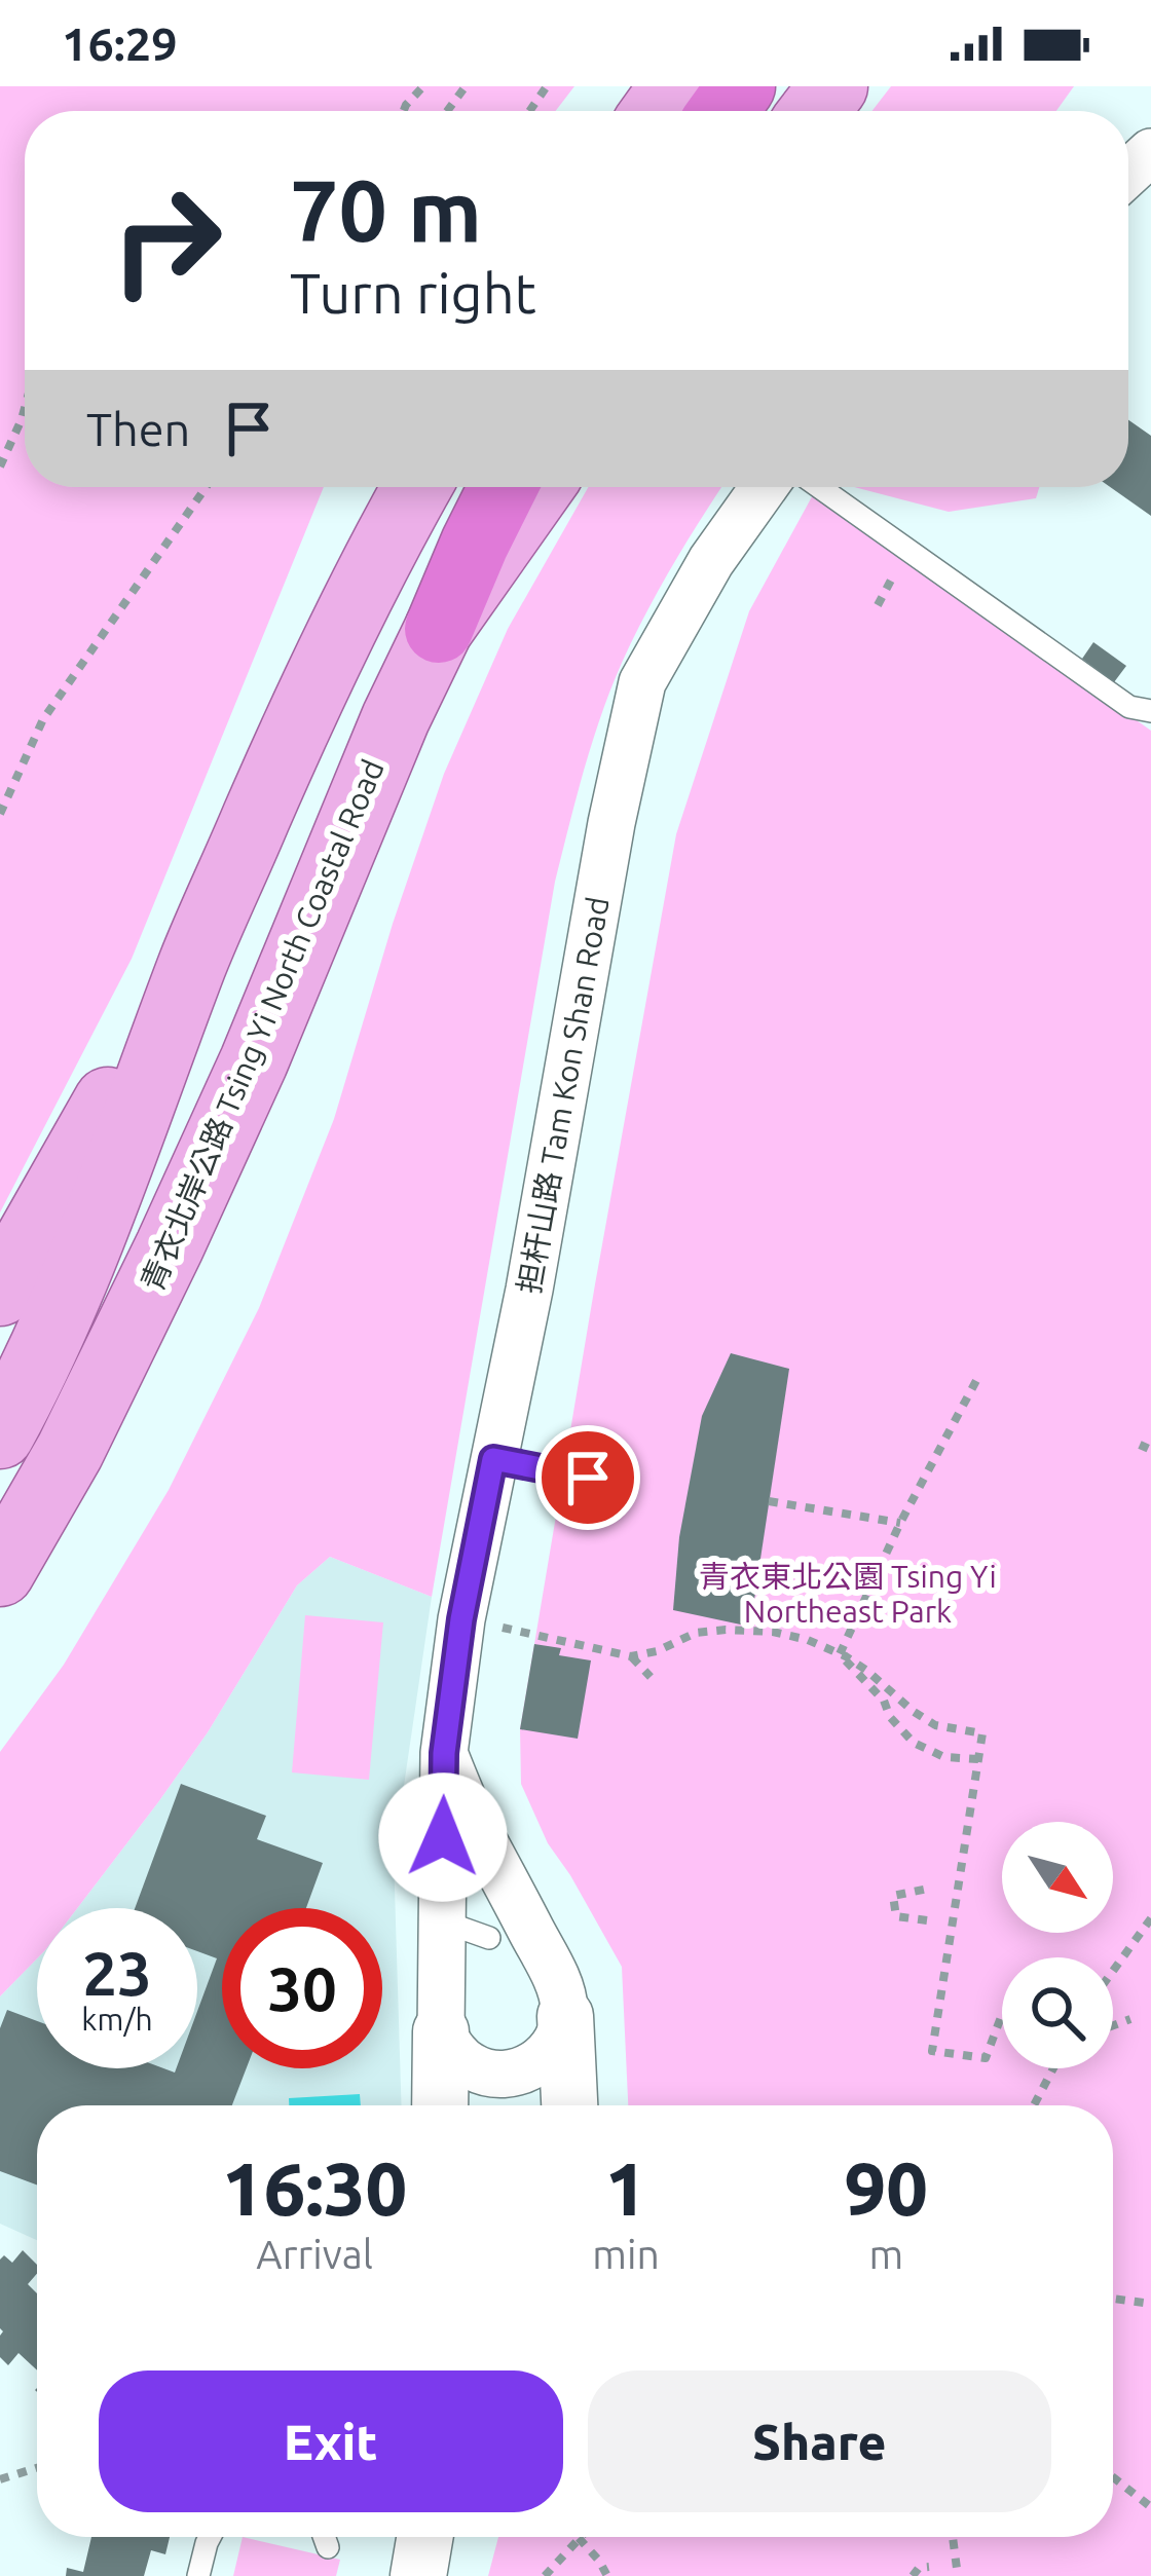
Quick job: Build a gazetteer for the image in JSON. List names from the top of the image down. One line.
{"streets":{"highway":["青衣北岸公路 Tsing Yi North Coastal Road"],"street":["担杆山路 Tam Kon Shan Road"]},"parks":["青衣東北公園 Tsing Yi Northeast Park"],"north":"bottom right","page":{"status":"16:29","turn":["70 m","Turn right"],"then":"Then","speed":"23 km/h","limit":"30","eta":["16:30","Arrival","1","min","90","m"],"buttons":["Exit","Share"]}}
